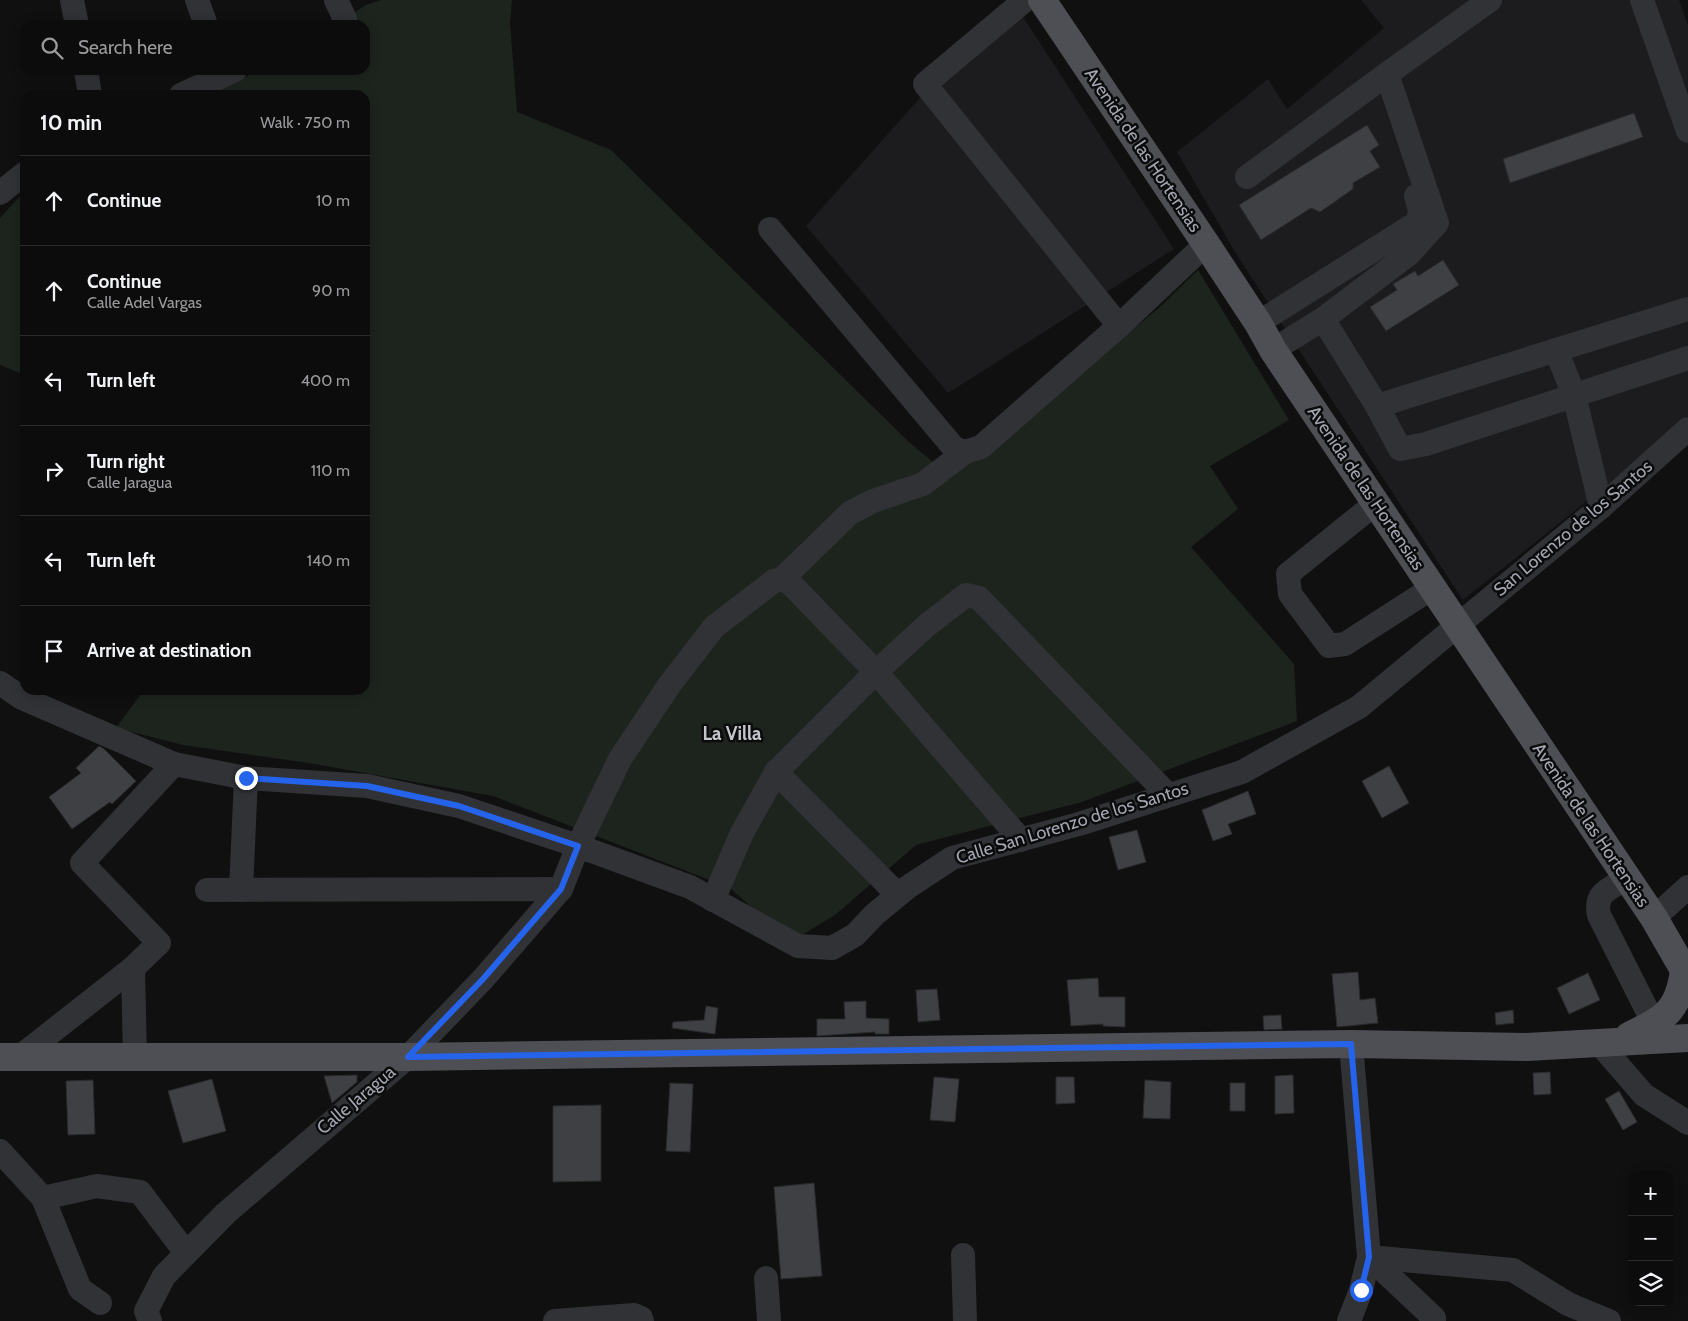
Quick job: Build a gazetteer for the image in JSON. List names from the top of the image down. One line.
{"streets":{"main road":["Avenida de las Hortensias"],"street":["San Lorenzo de los Santos","Calle San Lorenzo de los Santos","Calle Jaragua"]},"crossings":[["Avenida de las Hortensias","San Lorenzo de los Santos"],["Avenida de las Hortensias","Calle San Lorenzo de los Santos"],["Avenida de las Hortensias","Calle Jaragua"],["San Lorenzo de los Santos","Calle San Lorenzo de los Santos"],["Calle San Lorenzo de los Santos","Calle Jaragua"]],"districts":["La Villa"],"page":{"search":"Search here","heading":["10 min","Walk · 750 m"],"list":[["Continue","10 m"],["Continue","Calle Adel Vargas","90 m"],["Turn left","400 m"],["Turn right","Calle Jaragua","110 m"],["Turn left","140 m"],"Arrive at destination"],"map_buttons":["+","−"]}}
